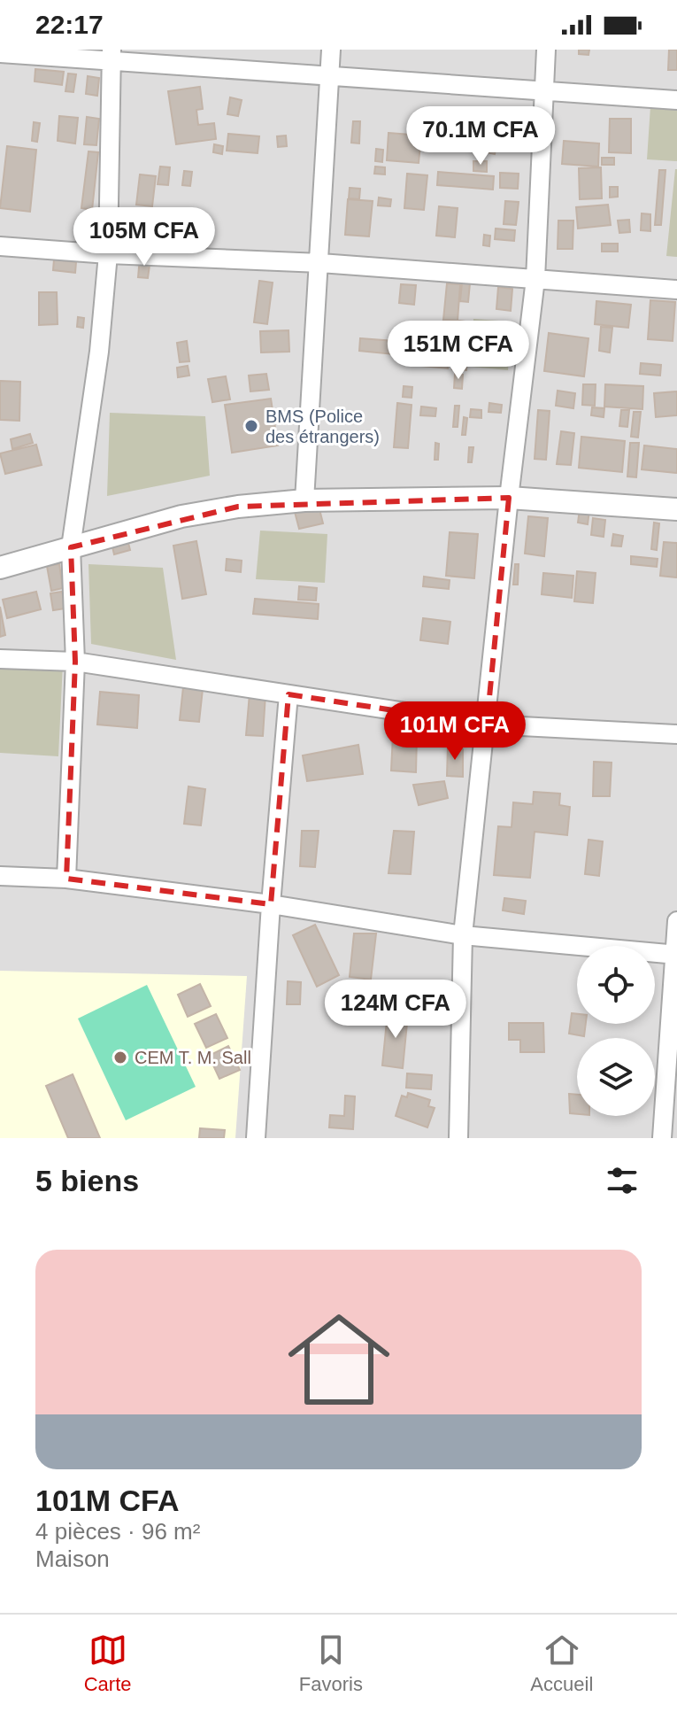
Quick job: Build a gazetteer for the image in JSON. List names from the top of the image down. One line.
{"places":["BMS (Police des étrangers)","CEM T. M. Sall"],"page":{"status":"22:17","price":["70.1M CFA","105M CFA","151M CFA","101M CFA","124M CFA"],"heading":"5 biens","list":[{"name":"101M CFA","note":"4 pièces · 96 m² · Maison"}],"tabs":["Carte","Favoris","Accueil"]}}
